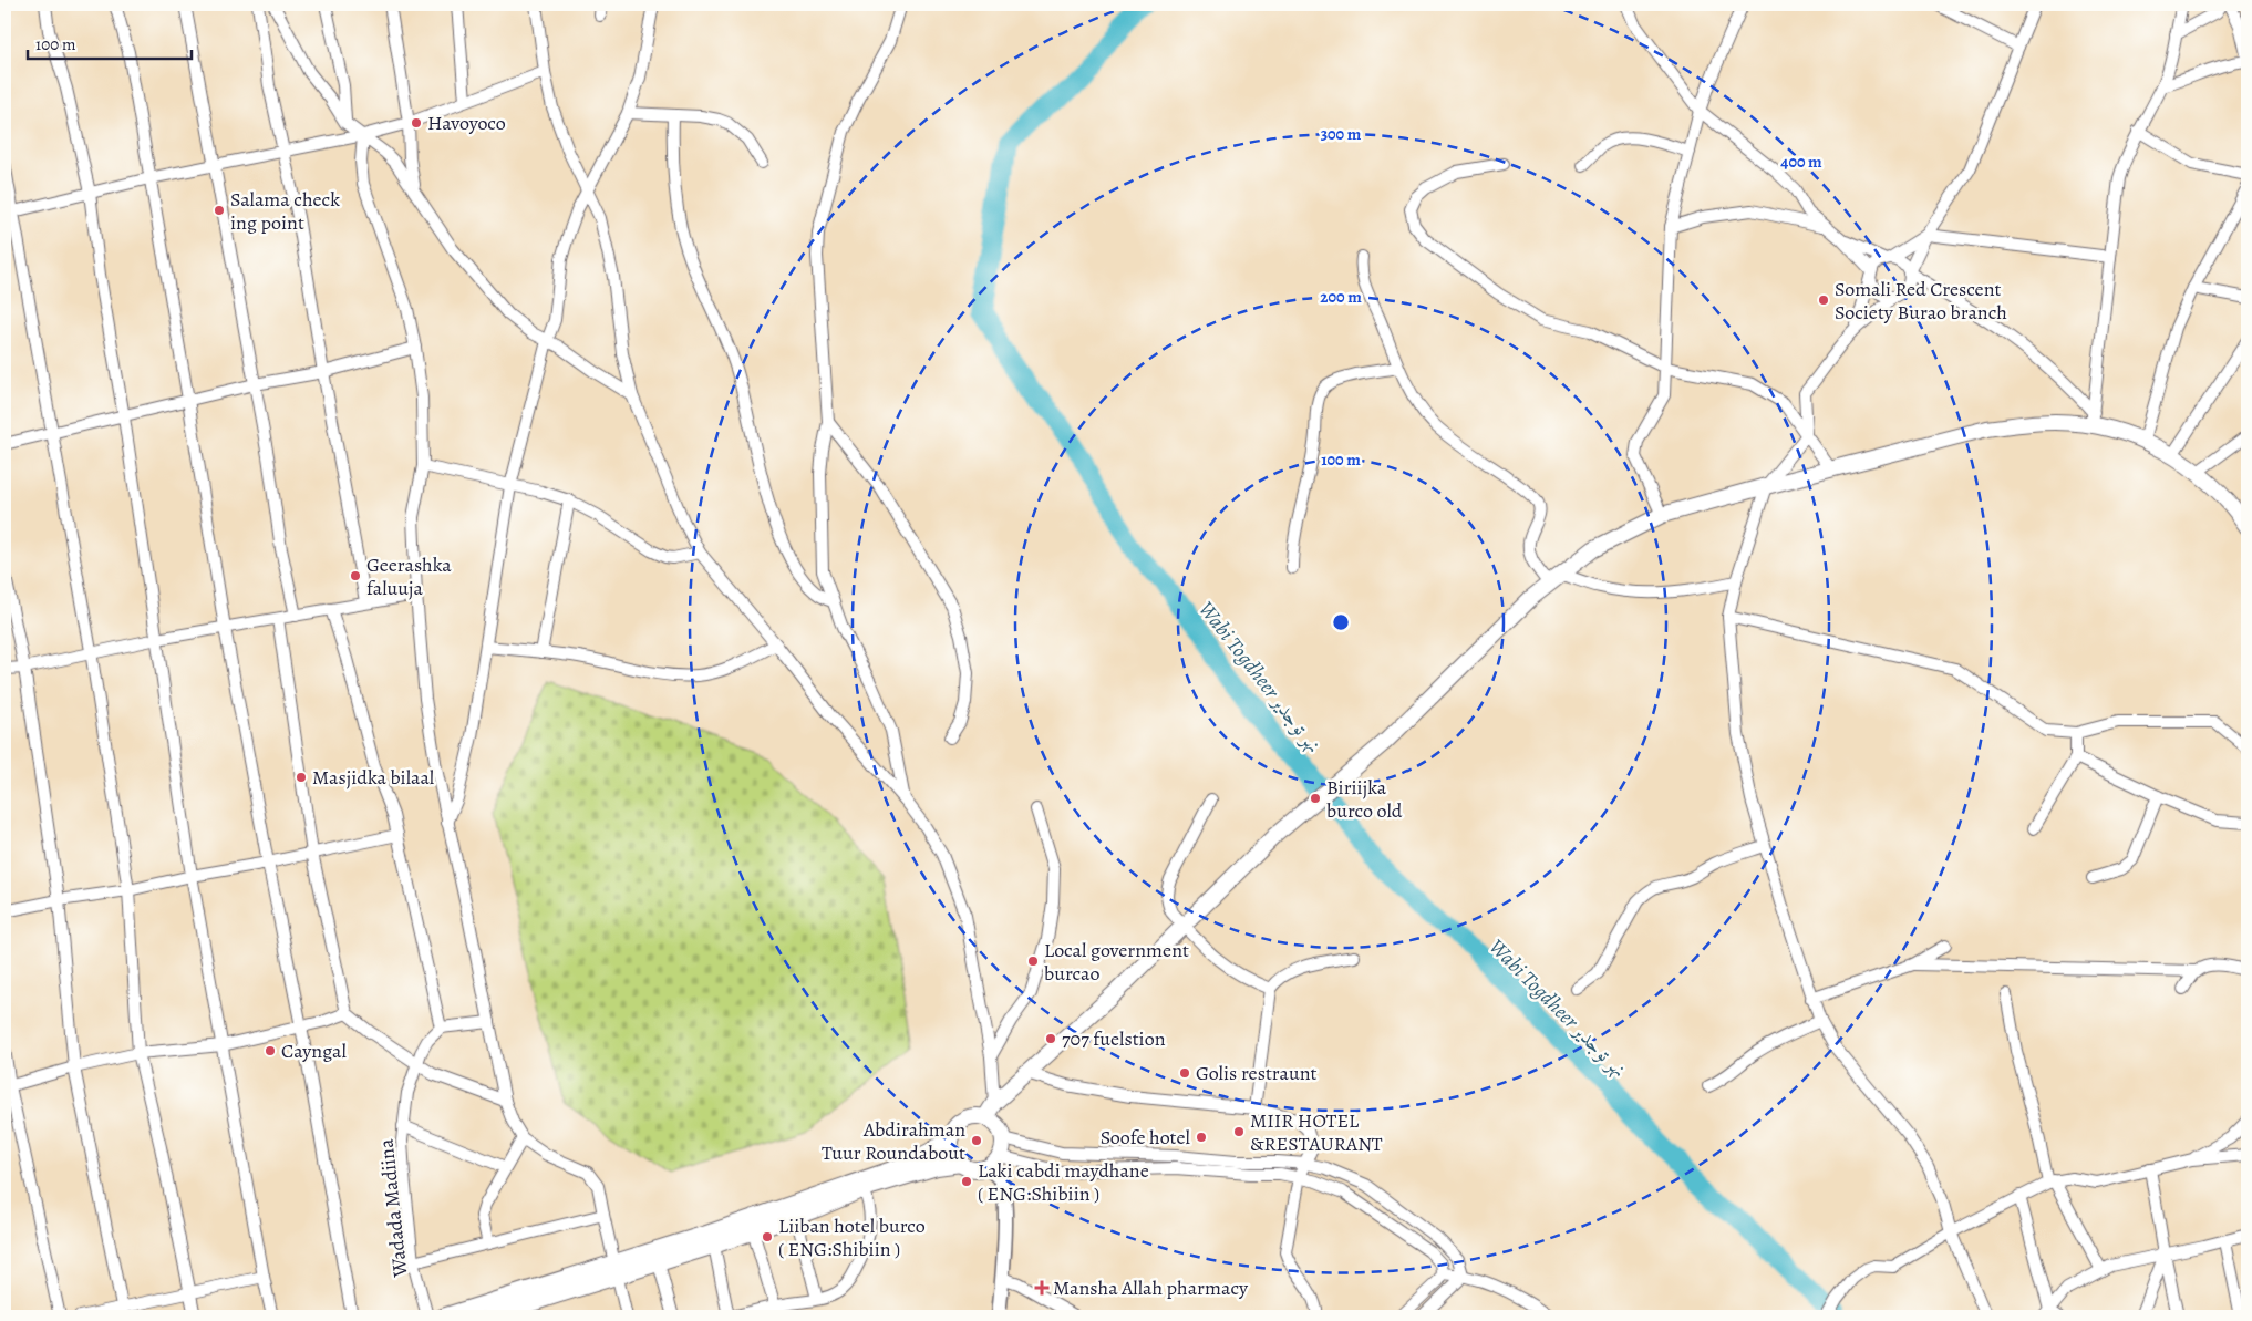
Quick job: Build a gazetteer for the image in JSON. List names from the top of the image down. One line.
{"streets":{"street":["Wadada Madiina"]},"water":["Wabi Togdheer نهر توجدير"],"places":{"other":["Havoyoco","Salama check ing point","Somali Red Crescent Society Burao branch","Geerashka faluuja","Masjidka bilaal","Biriijka burco old","Local government burcao","707 fuelstion","Cayngal","Golis restraunt","MIIR HOTEL &RESTAURANT","Soofe hotel","Abdirahman Tuur Roundabout","Laki cabdi maydhane ( ENG:Shibiin )","Liiban hotel burco ( ENG:Shibiin )"],"health":["Mansha Allah pharmacy"]},"scale_bar":"100 m","rings":["300 m","400 m","200 m","100 m"]}
